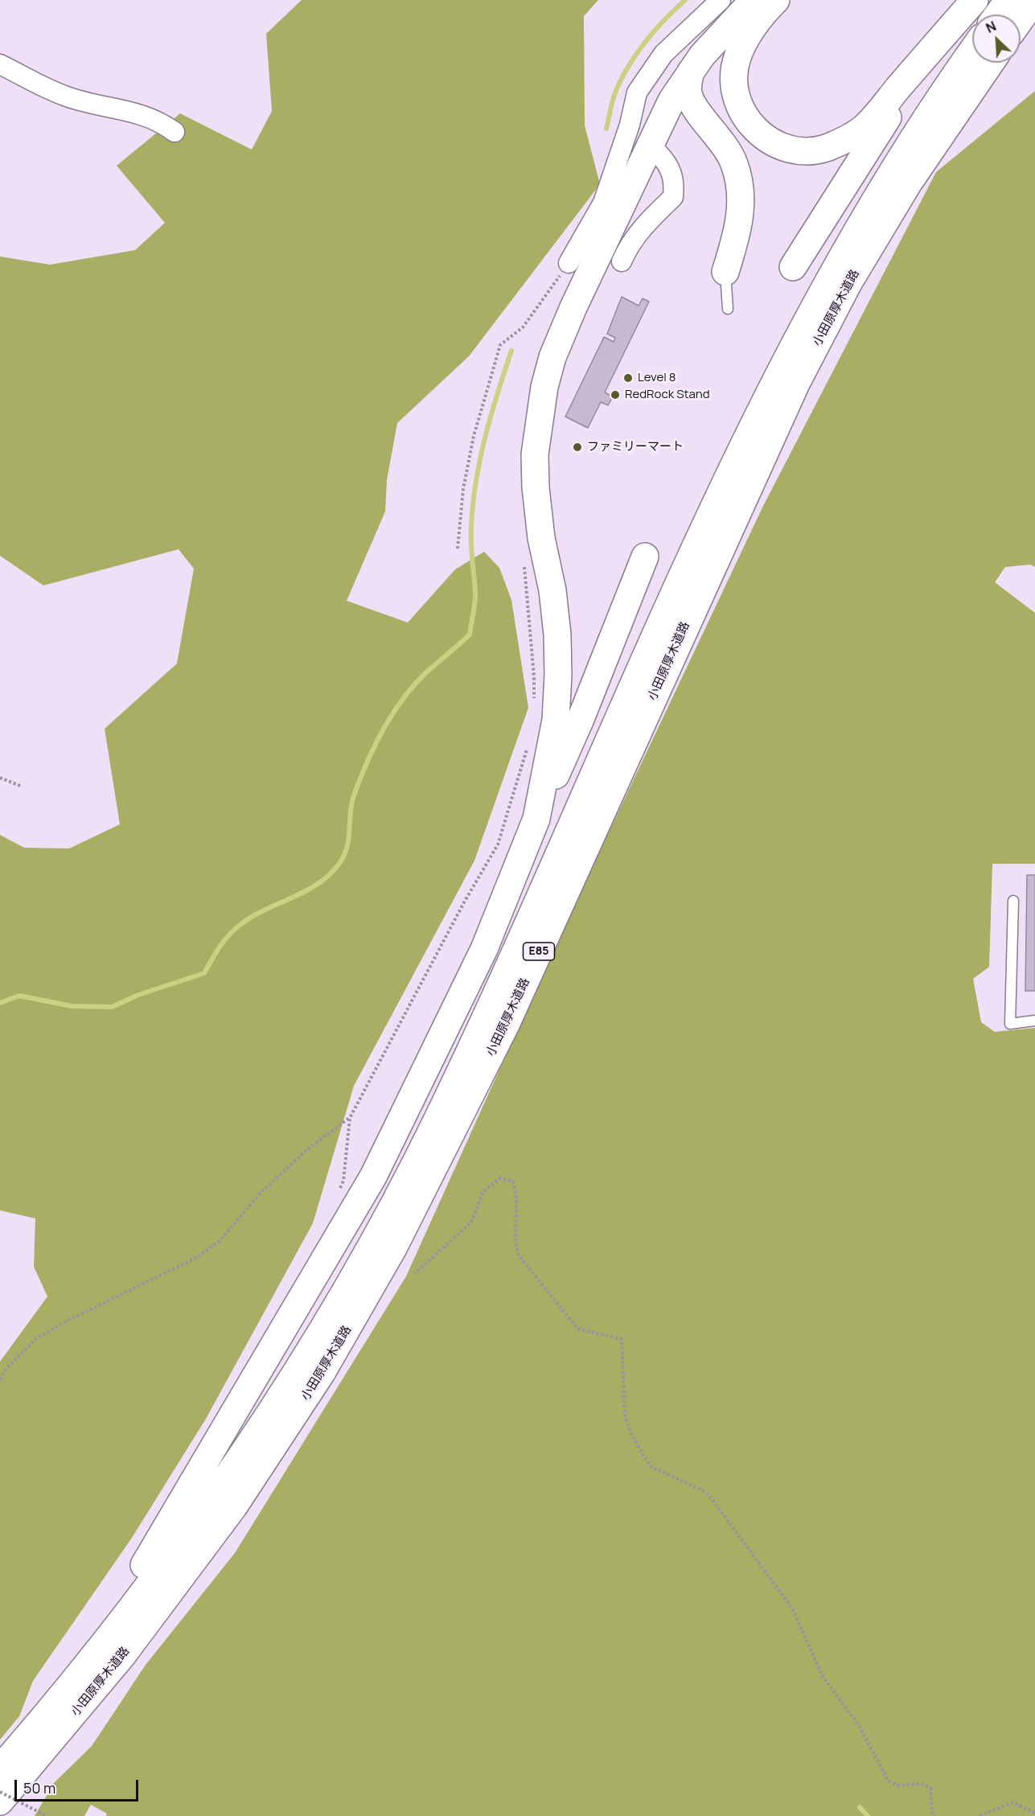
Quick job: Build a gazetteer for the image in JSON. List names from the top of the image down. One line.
{"streets":{"highway":["小田原厚木道路","E85"]},"places":["Level 8","RedRock Stand","ファミリーマート"],"scale_bar":"50 m","north":"top left"}
